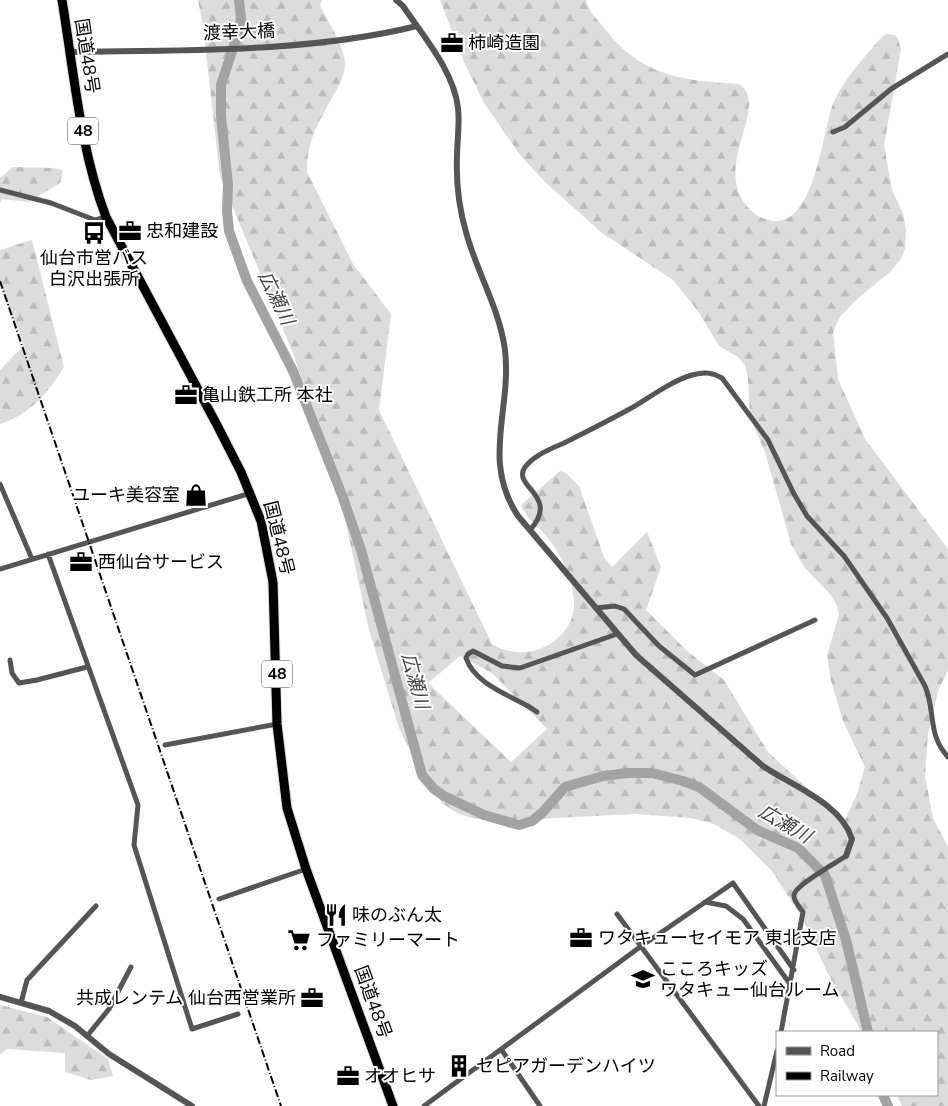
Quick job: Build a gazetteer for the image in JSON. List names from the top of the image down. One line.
{"streets":{"highway":["国道48号","48"],"street":["渡幸大橋"]},"crossings":[["渡幸大橋","国道48号"]],"water":["広瀬川"],"places":{"office":["柿崎造園","忠和建設","亀山鉄工所 本社","西仙台サービス","ワタキューセイモア 東北支店","共成レンテム 仙台西営業所","オオヒサ"],"bus stop":["仙台市営バス 白沢出張所"],"shop":["ユーキ美容室"],"restaurant":["味のぶん太"],"supermarket":["ファミリーマート"],"school or university":["こころキッズ ワタキュー仙台ルーム"],"building":["セピアガーデンハイツ"]},"legend":["Road","Railway"]}
